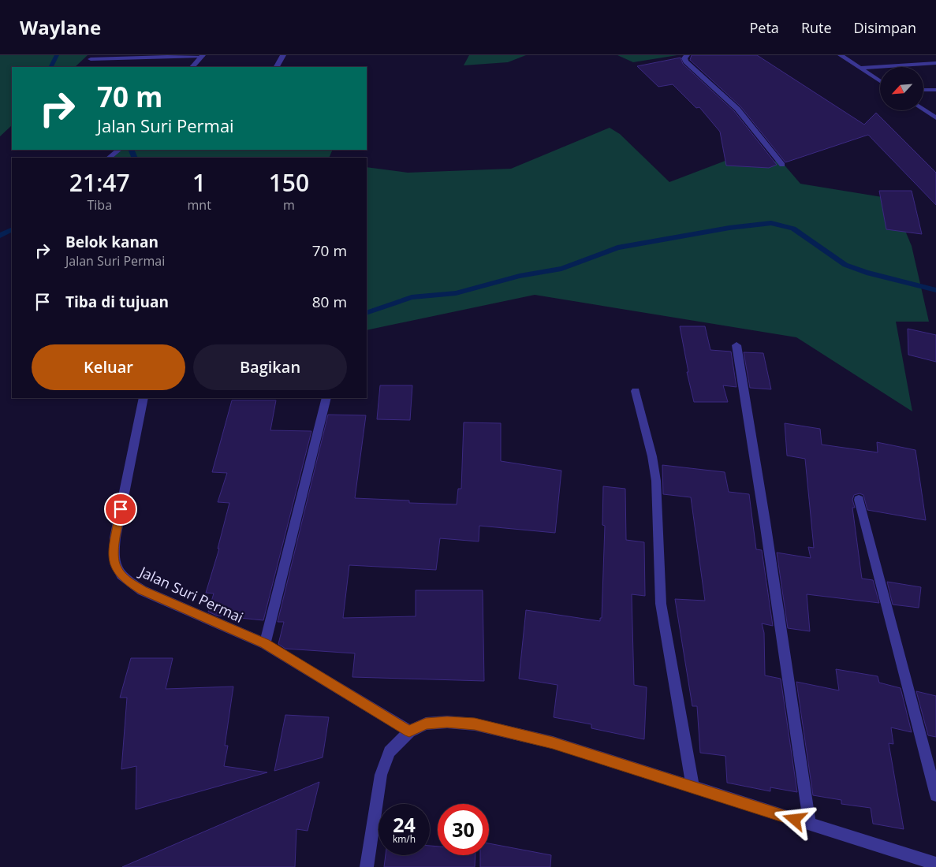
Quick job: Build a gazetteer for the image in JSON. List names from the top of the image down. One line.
{"streets":{"street":["Jalan Suri Permai"]},"north":"bottom left","page":{"header":"Waylane","nav":["Peta","Rute","Disimpan"],"turn":["70 m","Jalan Suri Permai"],"eta":["21:47","Tiba","1","mnt","150","m"],"list":[{"name":"Belok kanan","note":"Jalan Suri Permai","value":"70 m"},{"name":"Tiba di tujuan","value":"80 m"}],"buttons":["Keluar","Bagikan"],"speed":"24 km/h","limit":"30"}}
